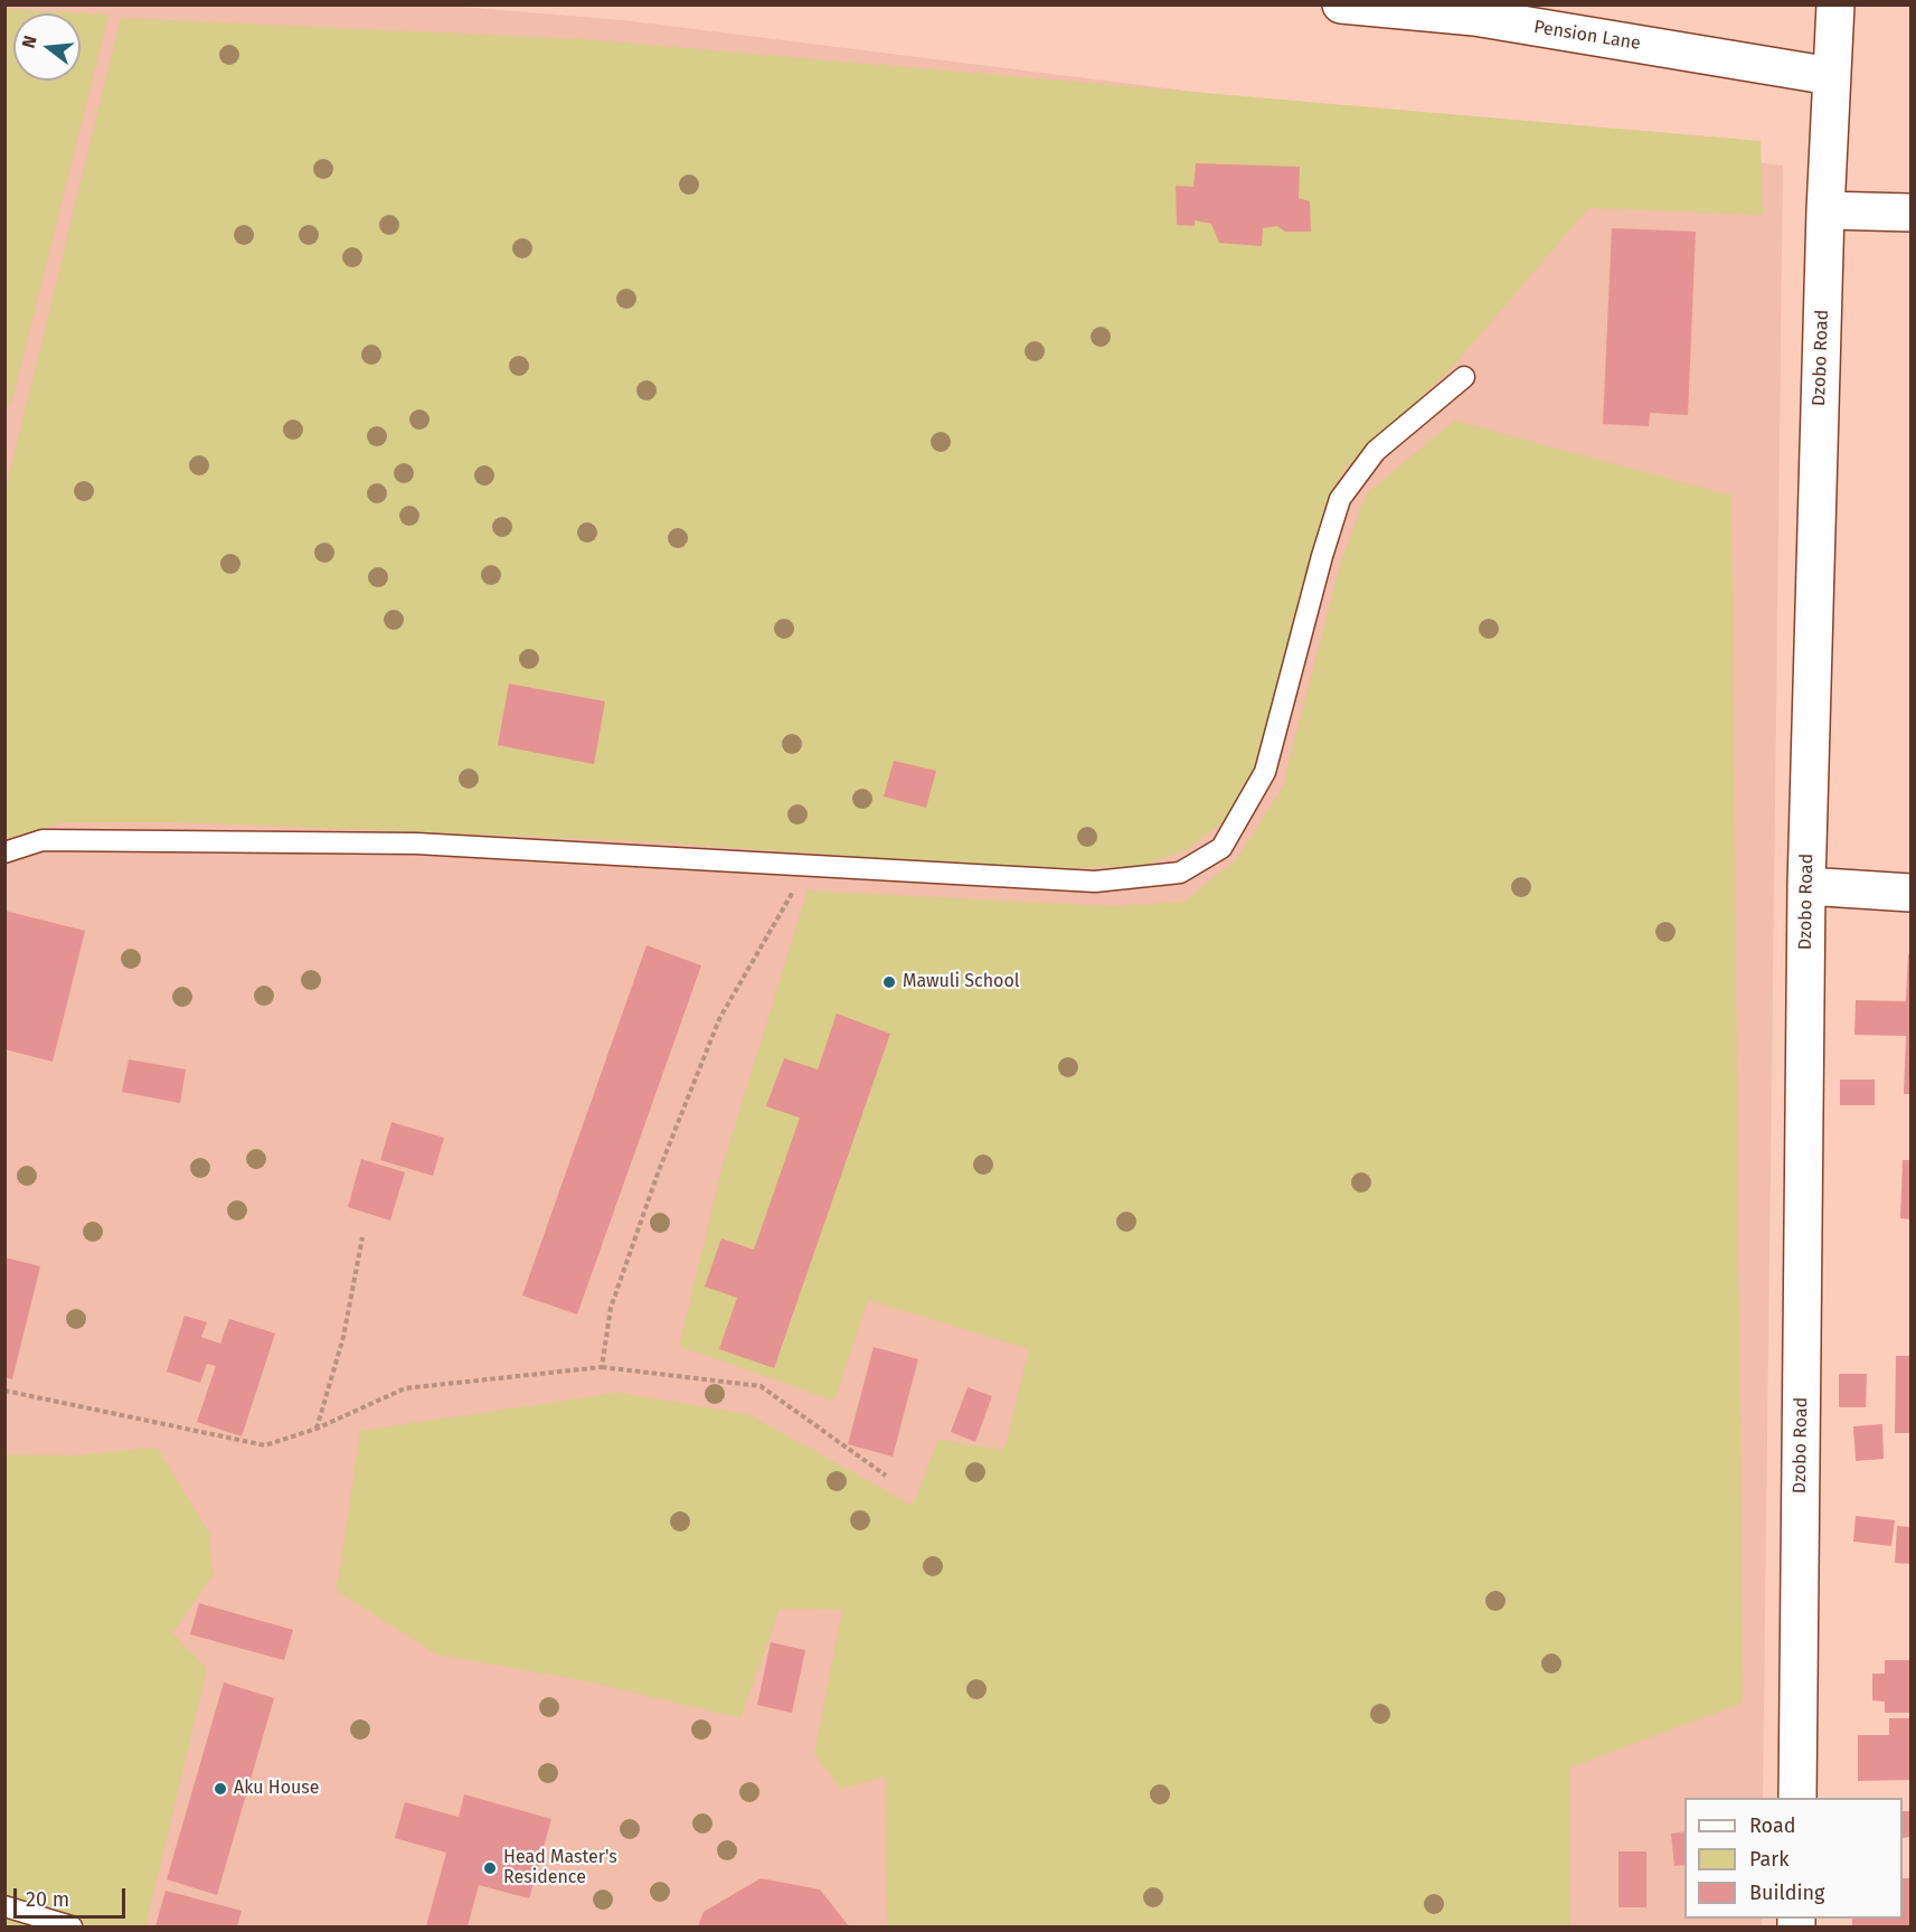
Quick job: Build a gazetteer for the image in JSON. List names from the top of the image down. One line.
{"streets":{"street":["Pension Lane","Dzobo Road"]},"crossings":[["Pension Lane","Dzobo Road"]],"places":["Mawuli School","Aku House","Head Master's Residence"],"legend":["Road","Park","Building"],"scale_bar":"20 m","north":"left"}
